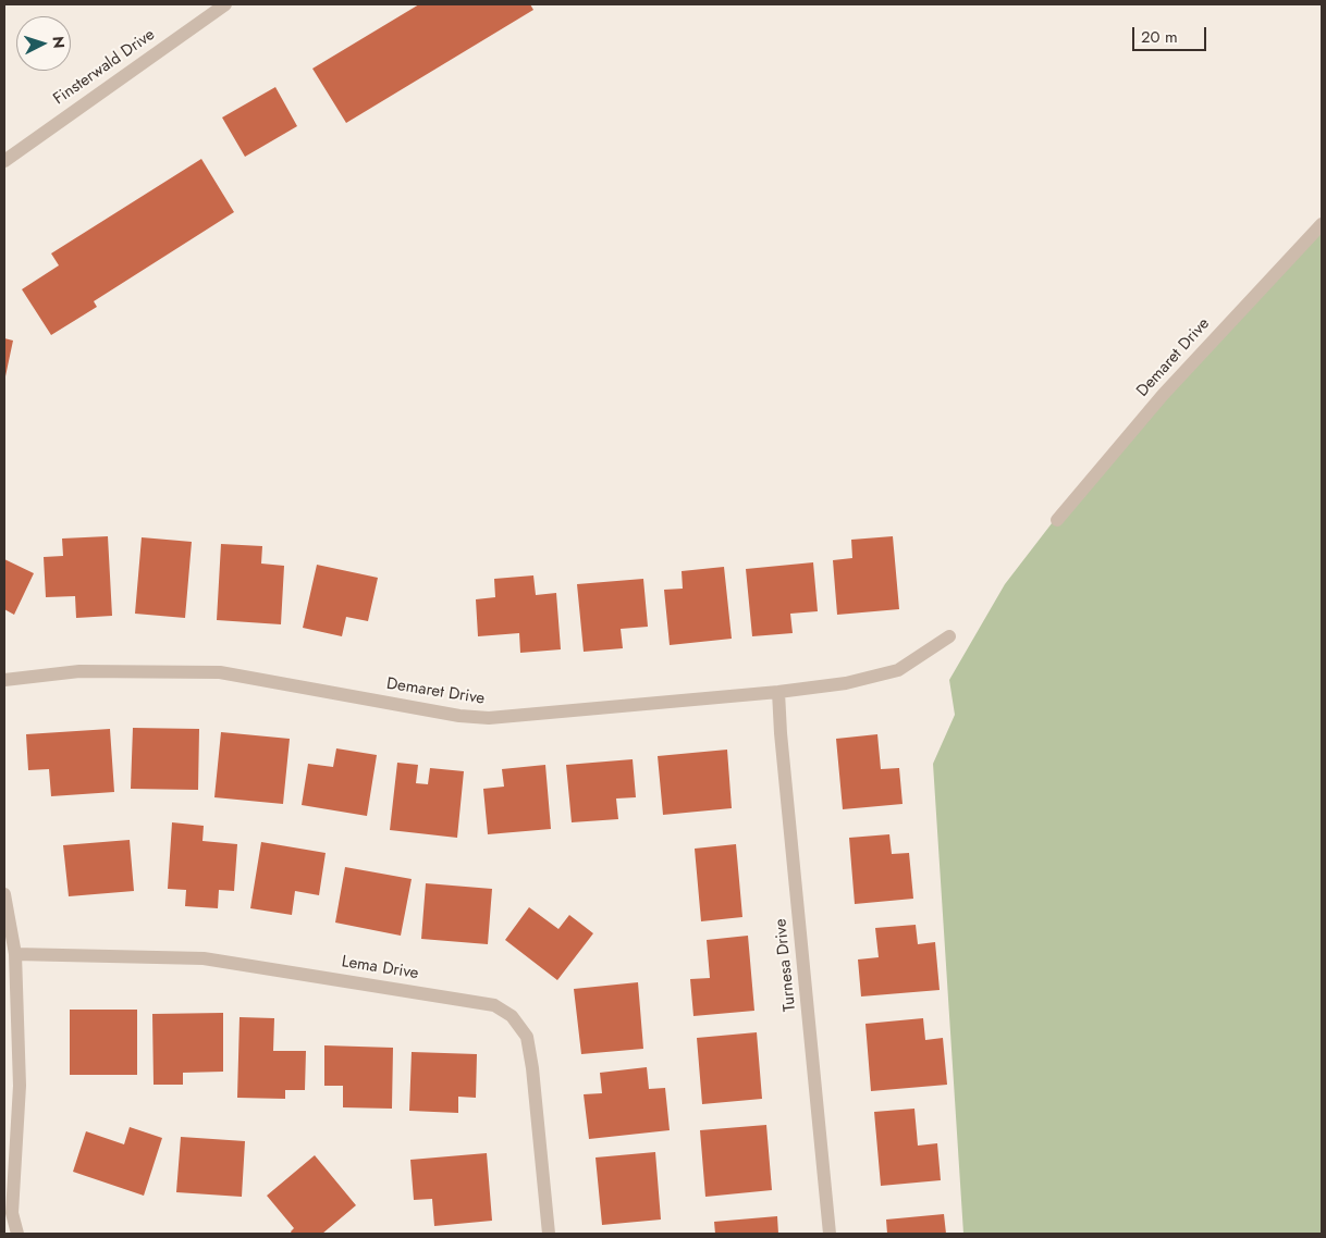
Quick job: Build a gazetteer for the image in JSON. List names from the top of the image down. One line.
{"streets":{"street":["Finsterwald Drive","Demaret Drive","Turnesa Drive","Lema Drive"]},"crossings":[["Demaret Drive","Turnesa Drive"]],"scale_bar":"20 m","north":"right"}
